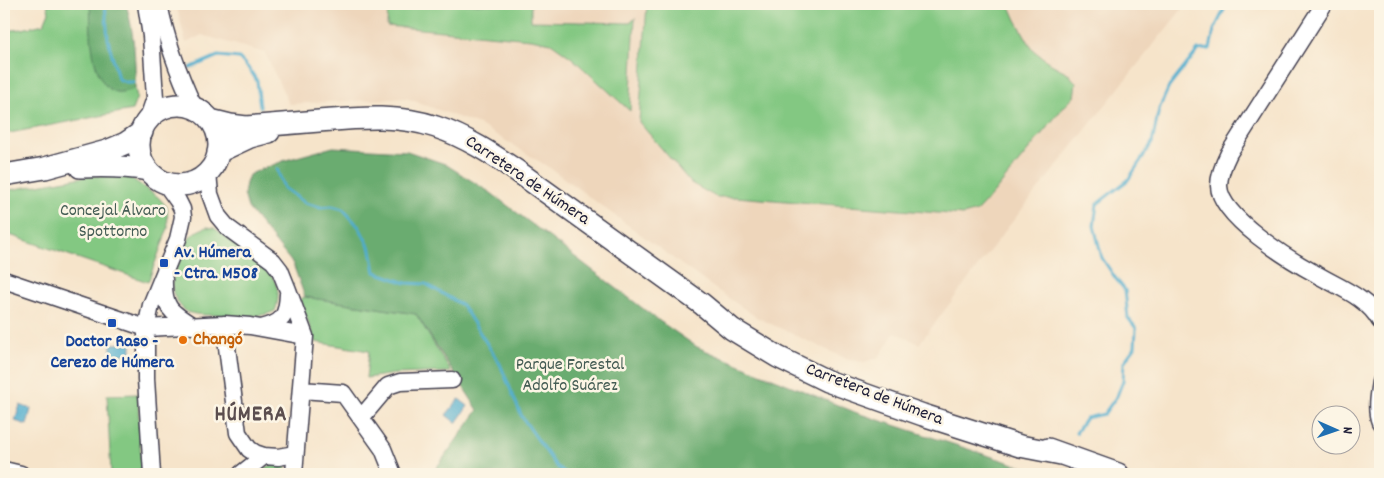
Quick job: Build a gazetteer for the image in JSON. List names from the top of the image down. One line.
{"streets":{"main road":["Carretera de Húmera"]},"districts":["HÚMERA"],"parks":["Concejal Álvaro Spottorno","Parque Forestal Adolfo Suárez"],"places":{"transit":["Av. Húmera - Ctra. M508","Doctor Raso - Cerezo de Húmera"],"other":["Changó"]},"north":"right"}
